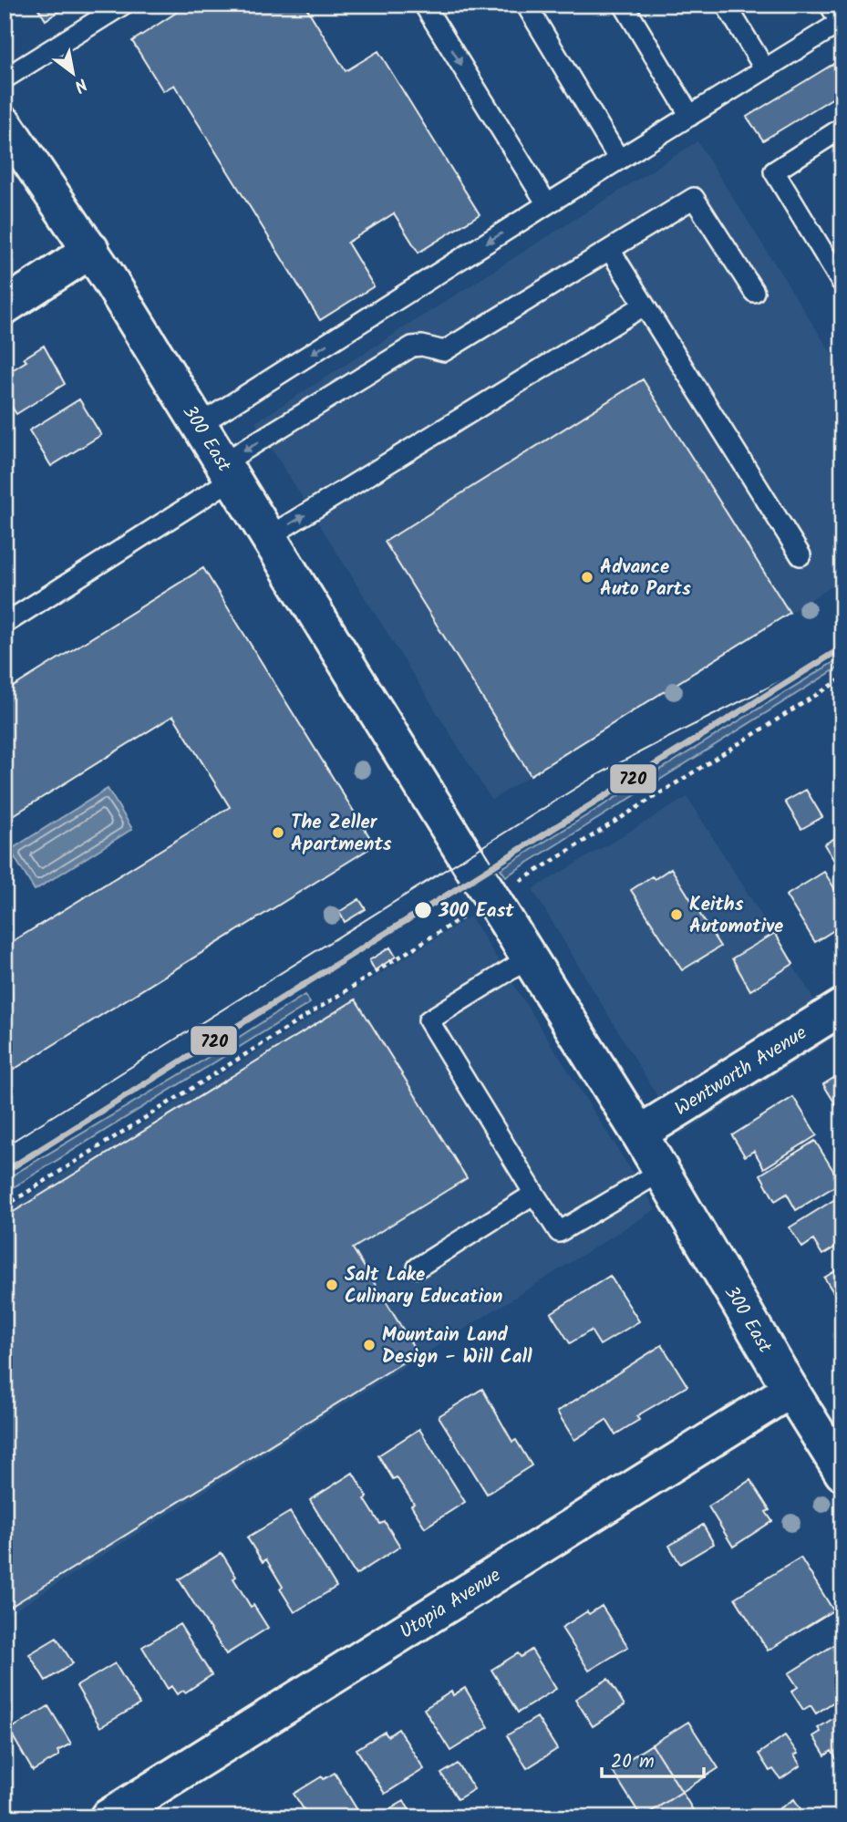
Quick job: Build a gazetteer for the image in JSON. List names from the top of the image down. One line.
{"streets":{"street":["300 East","Wentworth Avenue","Utopia Avenue"]},"crossings":[["300 East","Wentworth Avenue"],["300 East","Utopia Avenue"]],"places":["Advance Auto Parts","The Zeller Apartments","300 East","Keiths Automotive","Salt Lake Culinary Education","Mountain Land Design - Will Call"],"lines":["transit line 720"],"scale_bar":"20 m","north":"bottom right"}
